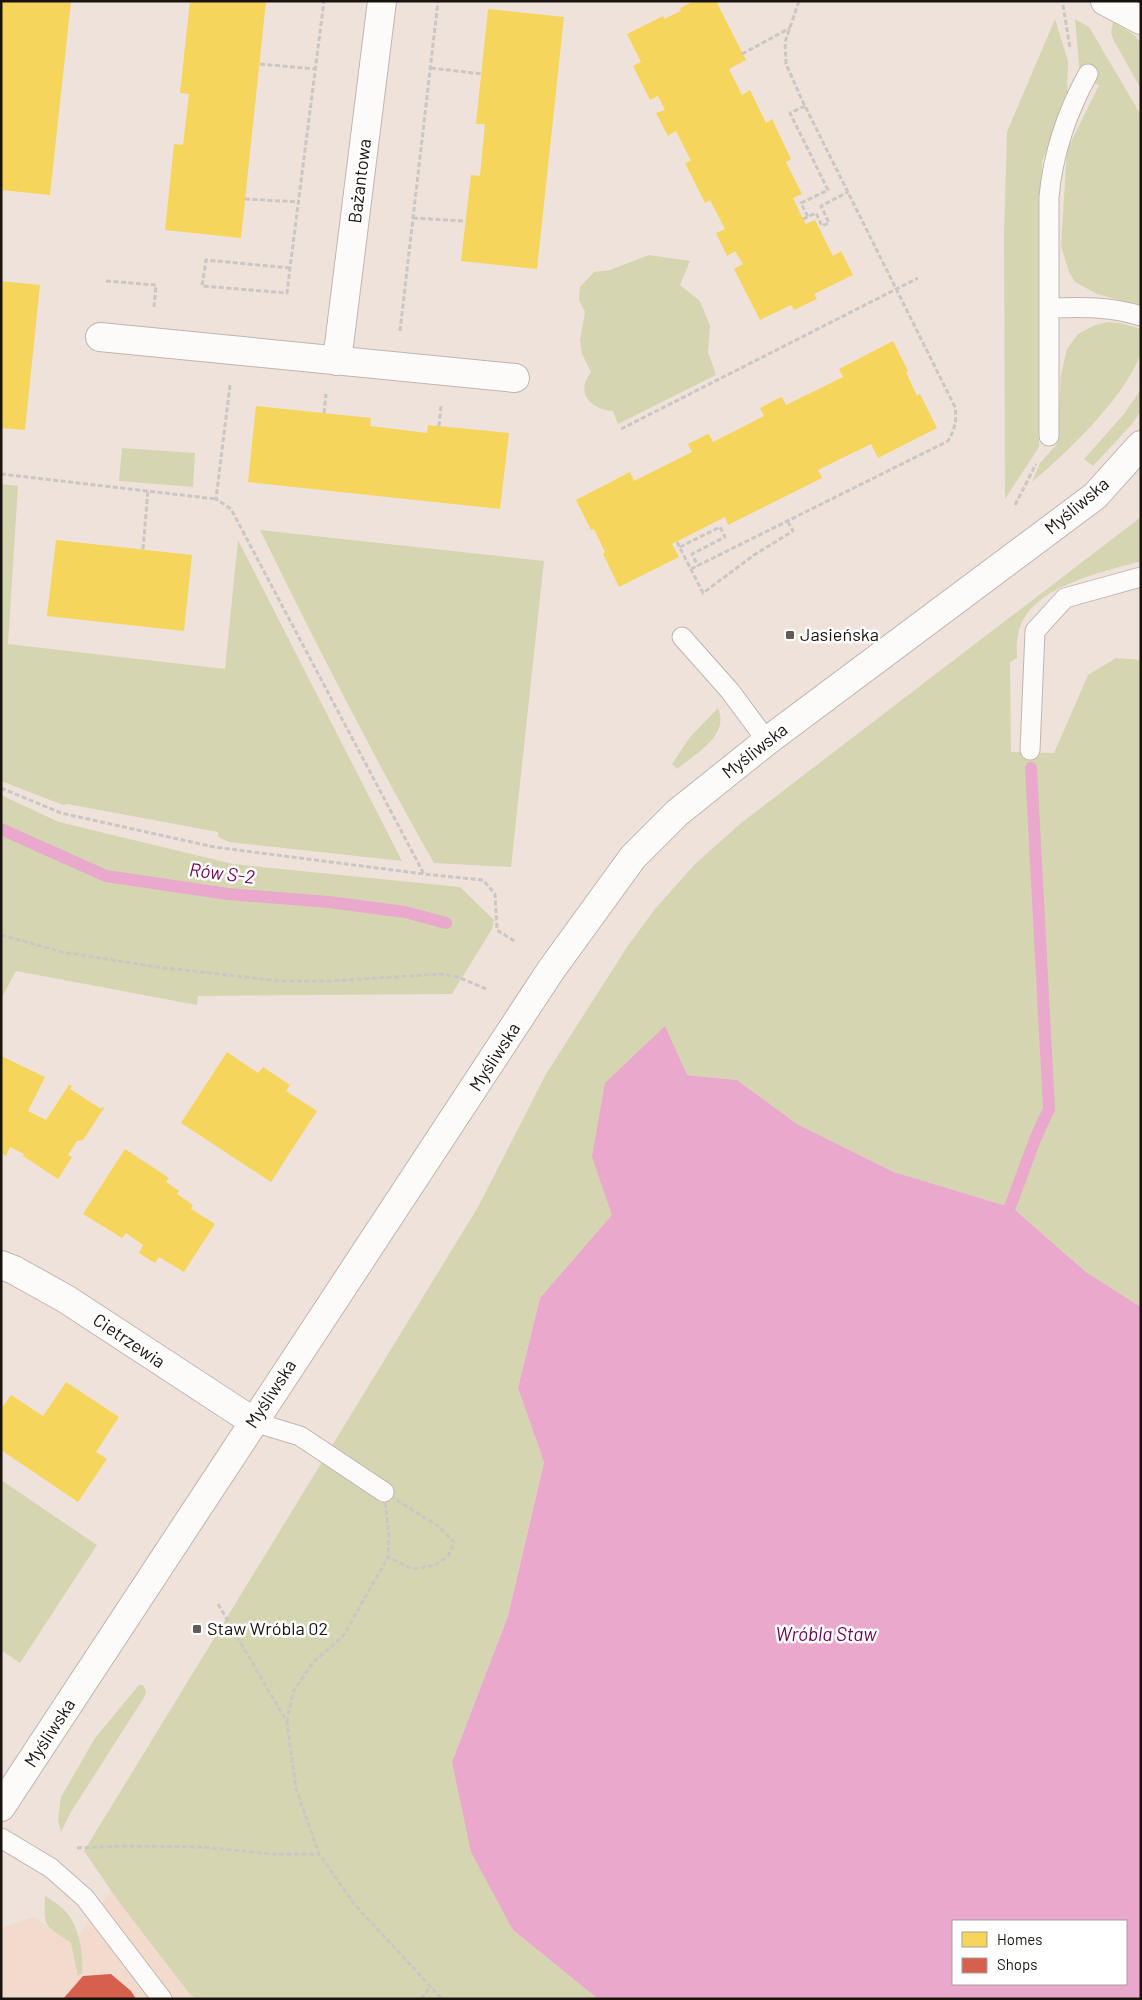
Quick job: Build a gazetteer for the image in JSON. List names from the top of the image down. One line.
{"streets":{"street":["Bażantowa","Myśliwska","Cietrzewia"]},"crossings":[["Myśliwska","Cietrzewia"]],"water":["Rów S-2","Wróbla Staw"],"places":{"transit":["Jasieńska","Staw Wróbla 02"]},"legend":["Homes","Shops"]}
